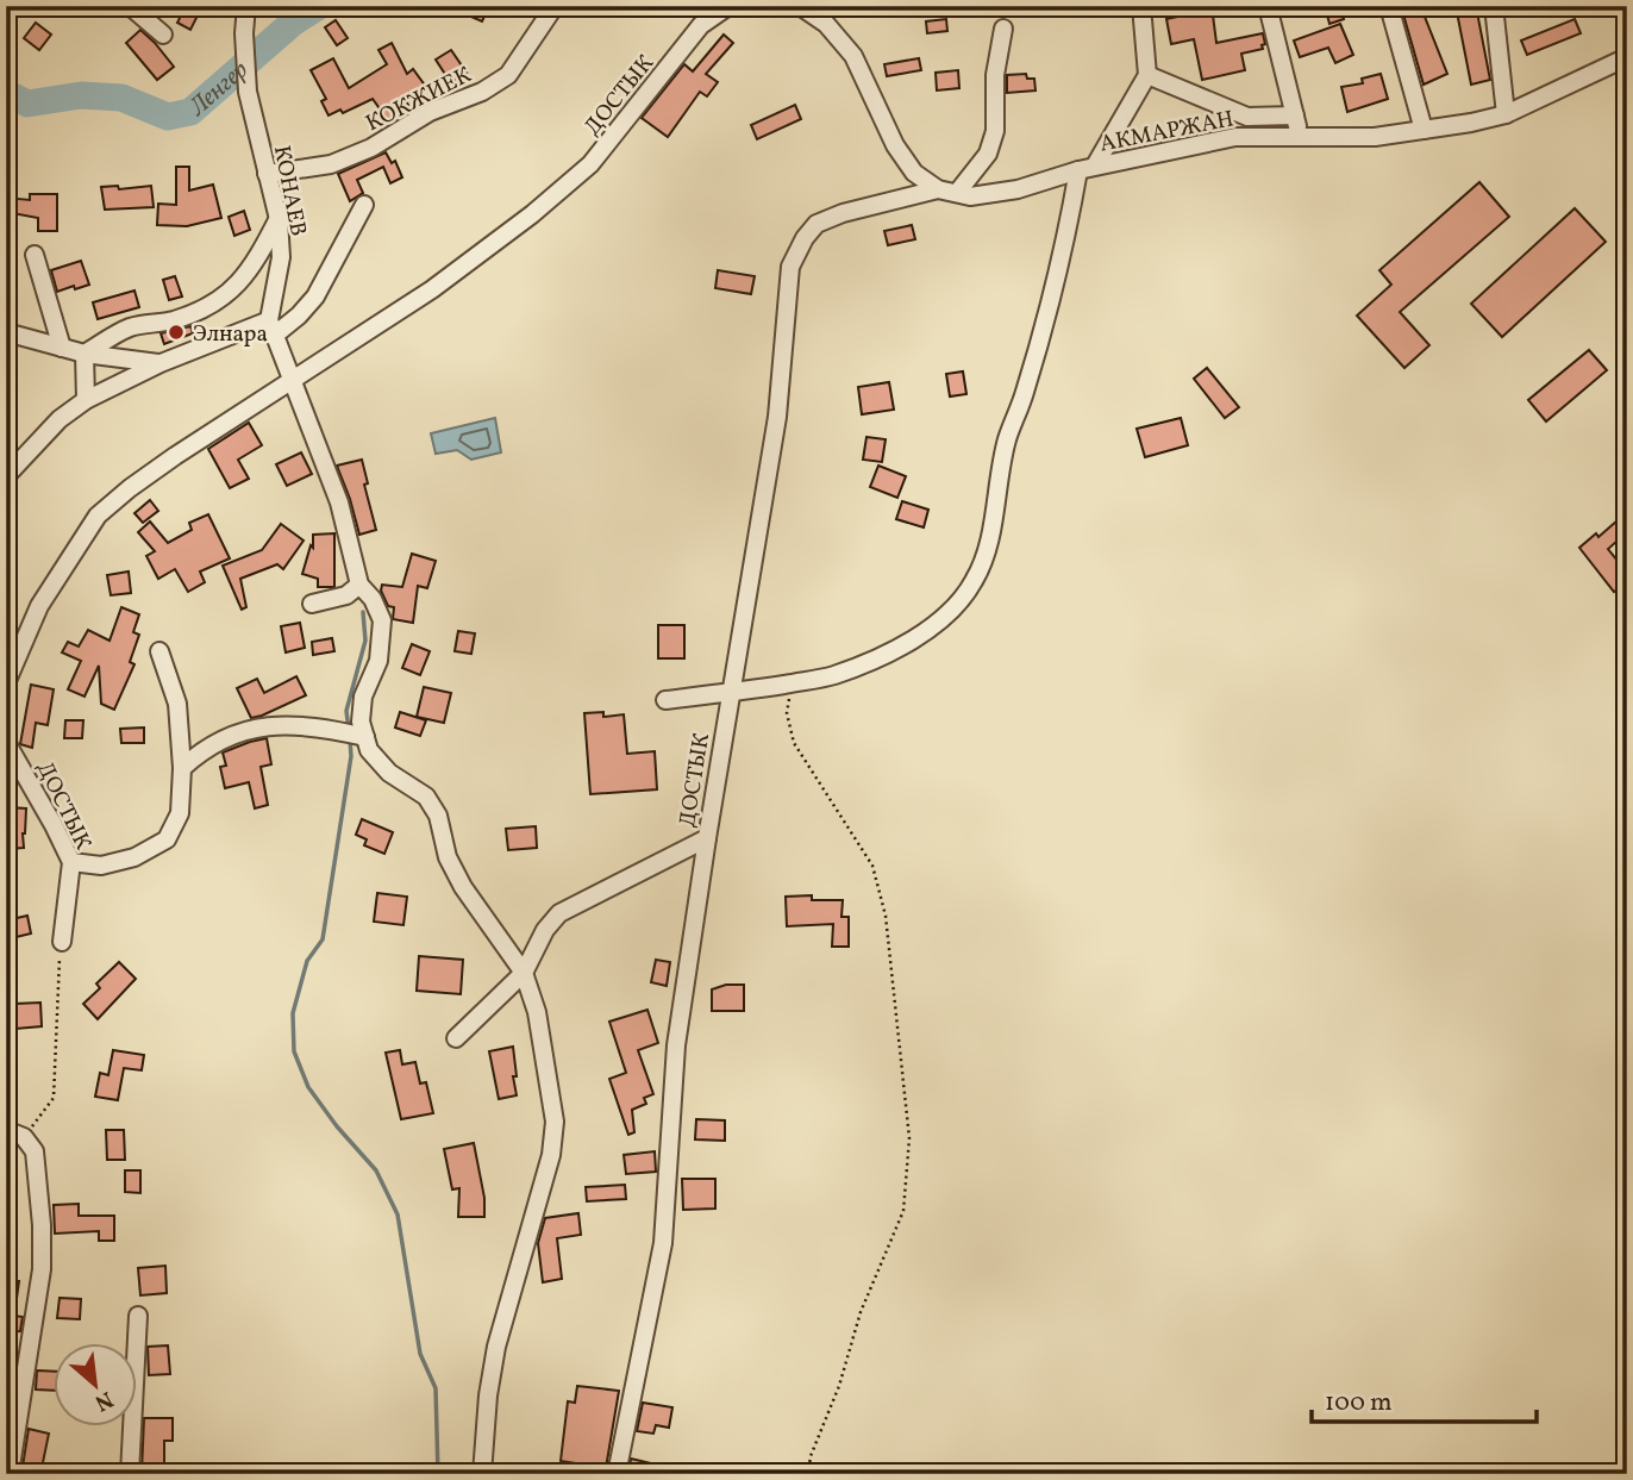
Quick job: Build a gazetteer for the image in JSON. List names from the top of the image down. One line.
{"streets":{"street":["ДОСТЫК","КОКЖИЕК","АКМАРЖАН","КОНАЕВ"]},"crossings":[["ДОСТЫК","АКМАРЖАН"],["КОКЖИЕК","КОНАЕВ"]],"water":["Ленгер"],"places":["Элнара"],"scale_bar":"100 m","north":"bottom right"}
